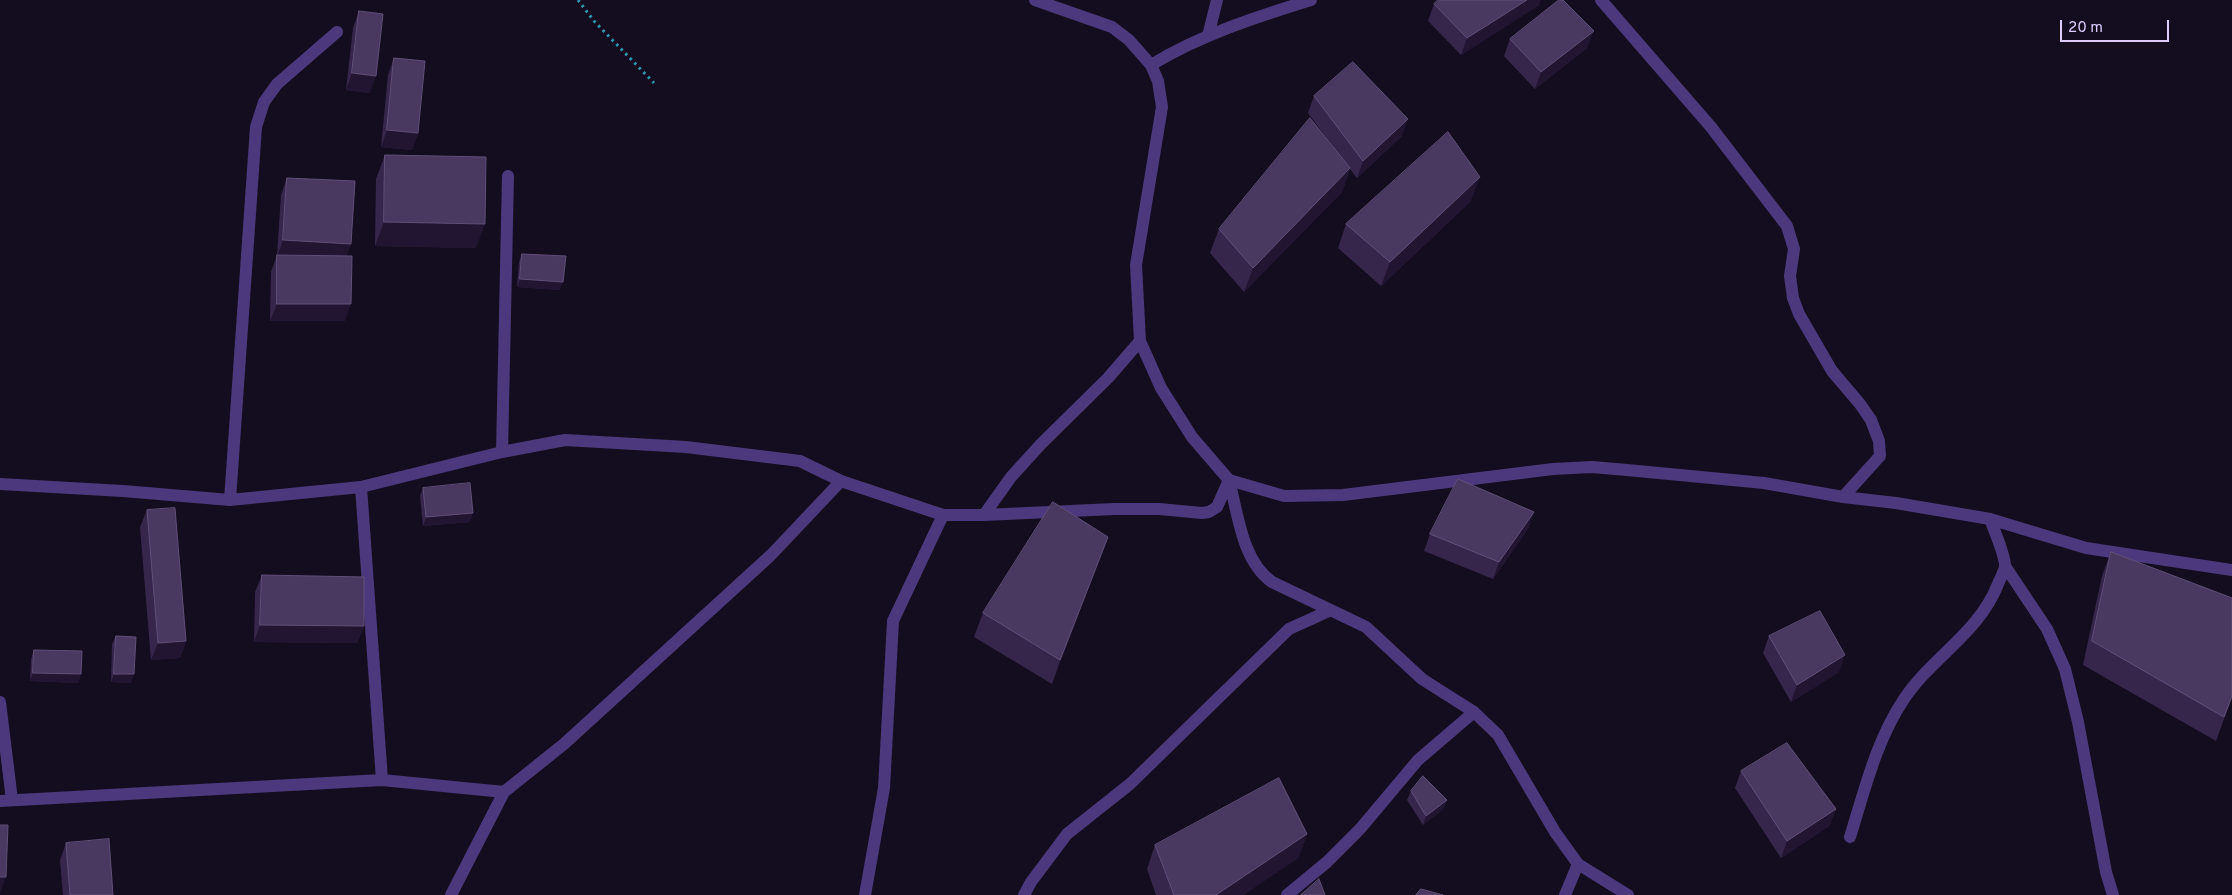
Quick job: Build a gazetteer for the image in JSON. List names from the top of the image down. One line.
{"scale_bar":"20 m"}
